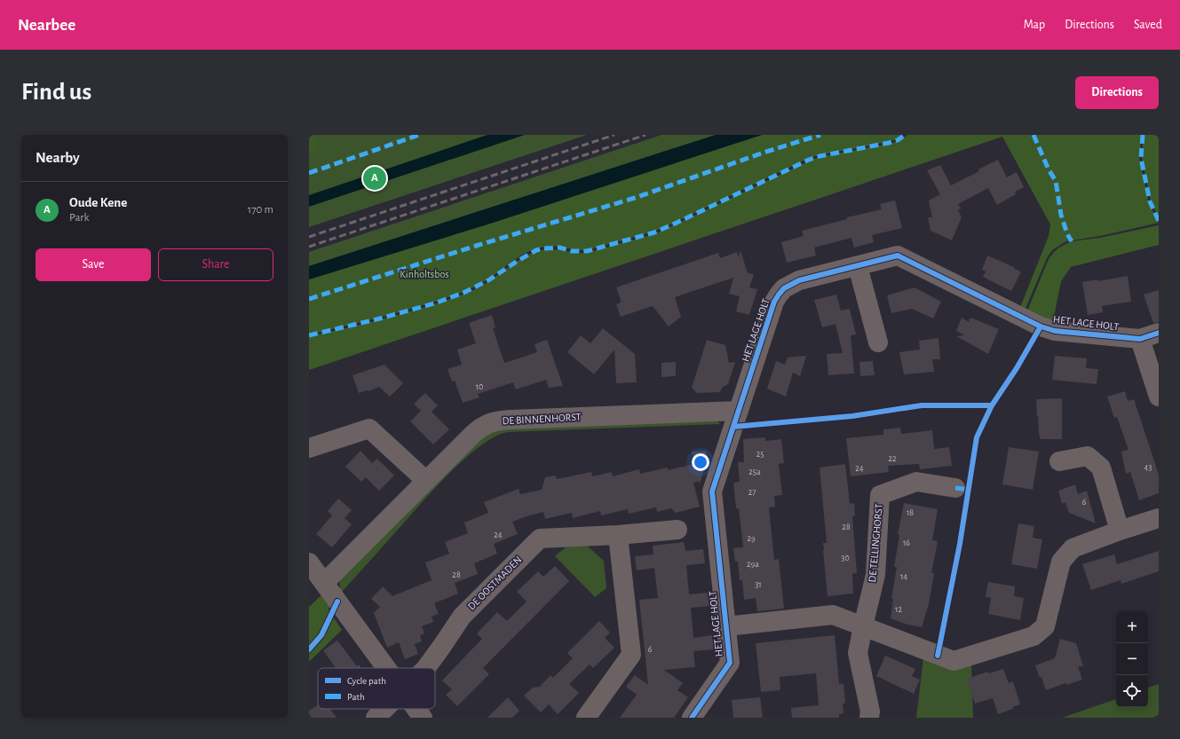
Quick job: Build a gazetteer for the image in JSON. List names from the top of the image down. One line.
{"streets":{"street":["HET LAGE HOLT","DE BINNENHORST","DE TELLINGHORST","DE OOSTMADEN"]},"crossings":[["HET LAGE HOLT","DE BINNENHORST"]],"parks":["Kinholtsbos"],"house_numbers":["10","25","22","43","24","25a","27","6","18","28","24","29","16","30","29a","28","14","31","12","6"],"legend":["Cycle path","Path"],"page":{"header":"Nearbee","nav":["Map","Directions","Saved"],"buttons":["Directions",["Save","Share"]],"title":"Find us","heading":"Nearby","pins":"A","list":[{"mark":"A","name":"Oude Kene","note":"Park","value":"170 m"}],"map_buttons":["+","−"]}}
